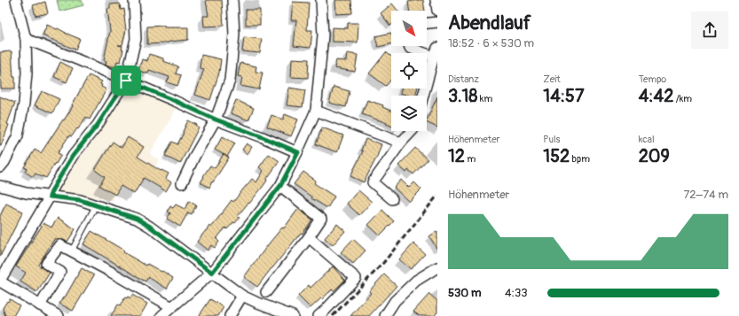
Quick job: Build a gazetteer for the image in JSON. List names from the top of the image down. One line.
{"north":"bottom right","page":{"heading":["Abendlauf","18:52 · 6 × 530 m"],"stats":[["Distanz","3.18 km"],["Zeit","14:57"],["Tempo","4:42 /km"],["Höhenmeter","12 m"],["Puls","152 bpm"],["kcal","209"]],"chart":["Höhenmeter","72–74 m"],"list":[{"name":"530 m","note":"4:33"}]}}
